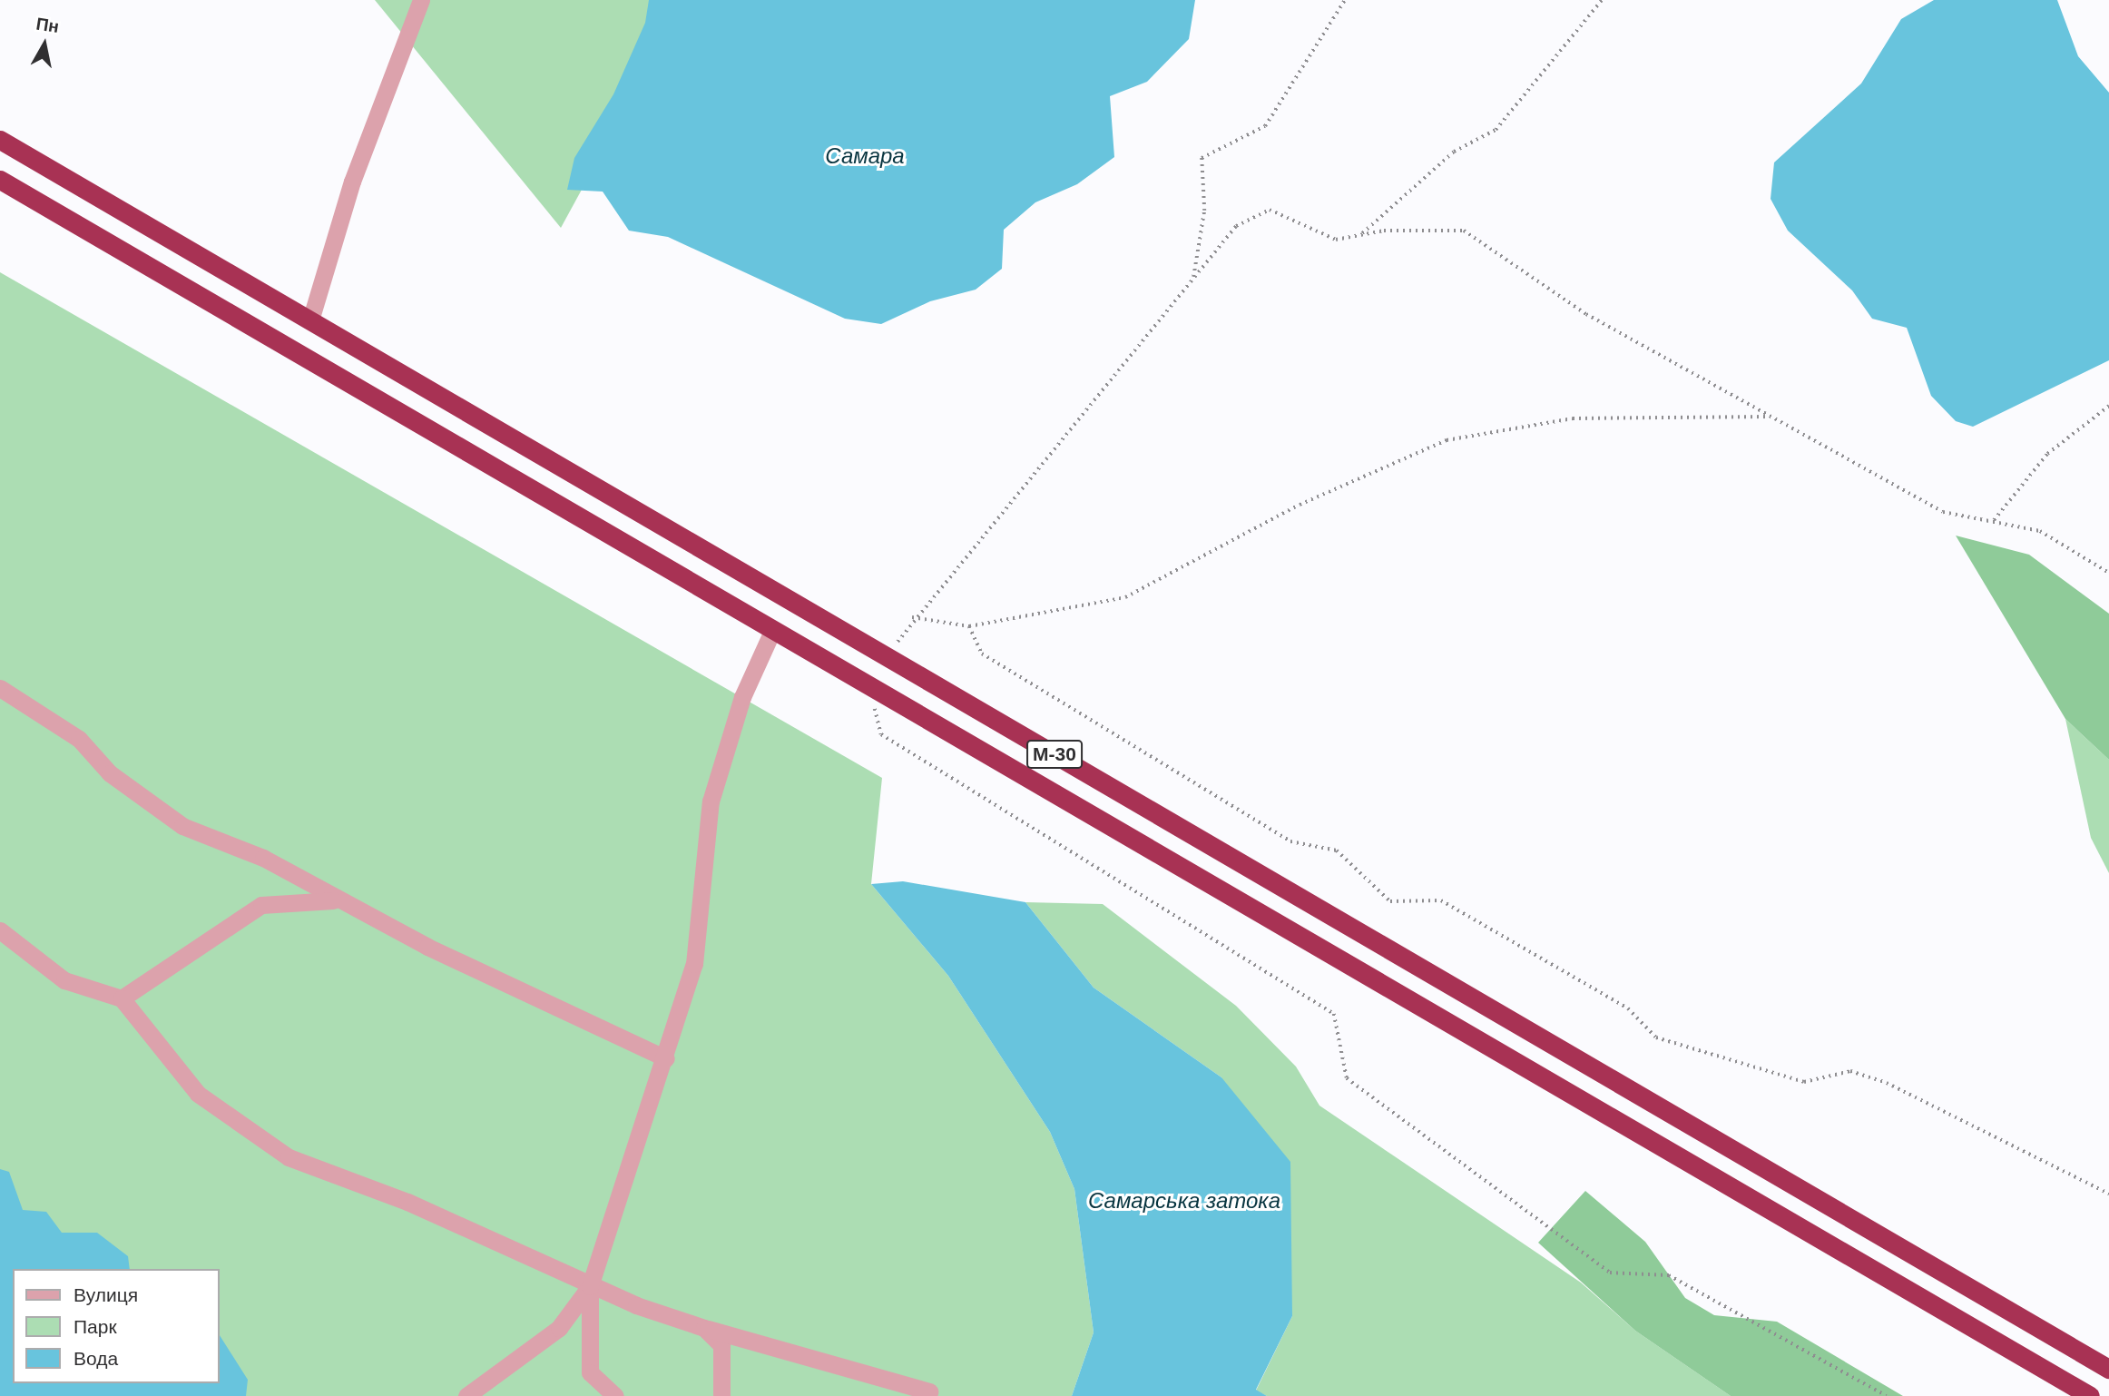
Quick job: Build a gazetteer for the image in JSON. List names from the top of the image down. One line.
{"streets":{"highway":["М-30"]},"water":["Самара","Самарська затока"],"legend":["Вулиця","Парк","Вода"],"north":"top"}
